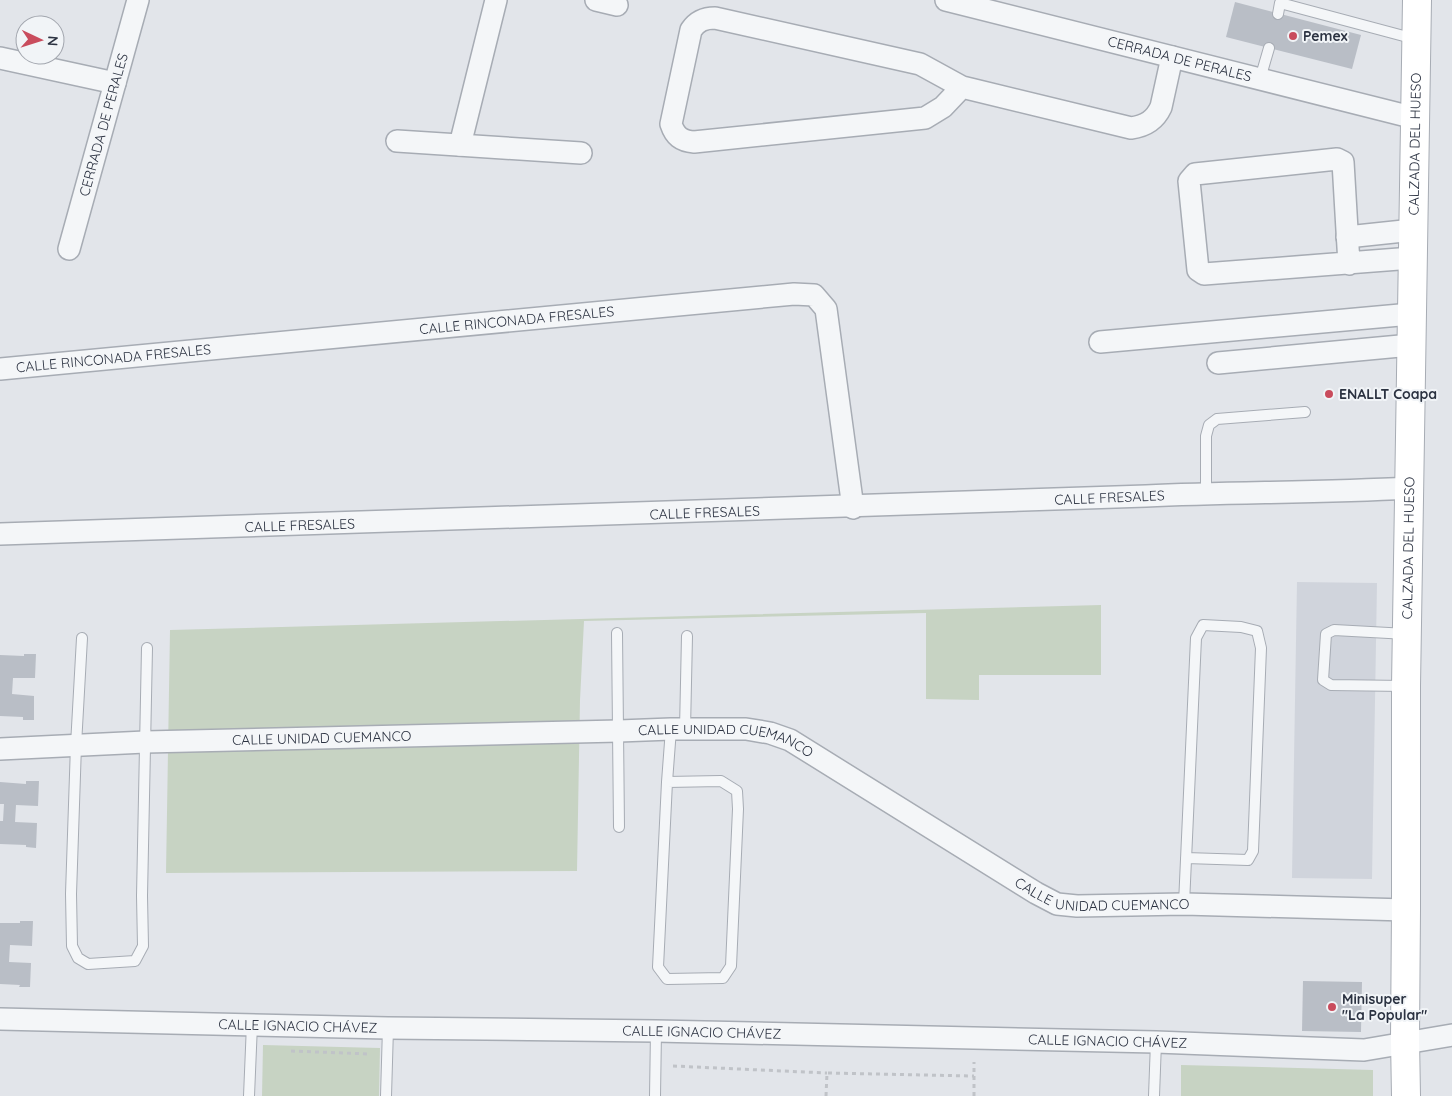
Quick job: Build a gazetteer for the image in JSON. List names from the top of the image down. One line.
{"streets":{"main road":["CALZADA DEL HUESO"],"street":["CERRADA DE PERALES","CALLE RINCONADA FRESALES","CALLE FRESALES","CALLE UNIDAD CUEMANCO","CALLE IGNACIO CHÁVEZ"]},"crossings":[["CERRADA DE PERALES","CALZADA DEL HUESO"],["CALZADA DEL HUESO","CALLE FRESALES"],["CALZADA DEL HUESO","CALLE UNIDAD CUEMANCO"],["CALZADA DEL HUESO","CALLE IGNACIO CHÁVEZ"],["CALLE RINCONADA FRESALES","CALLE FRESALES"]],"places":["Pemex","ENALLT Coapa","Minisuper \"La Popular\""],"north":"right"}
